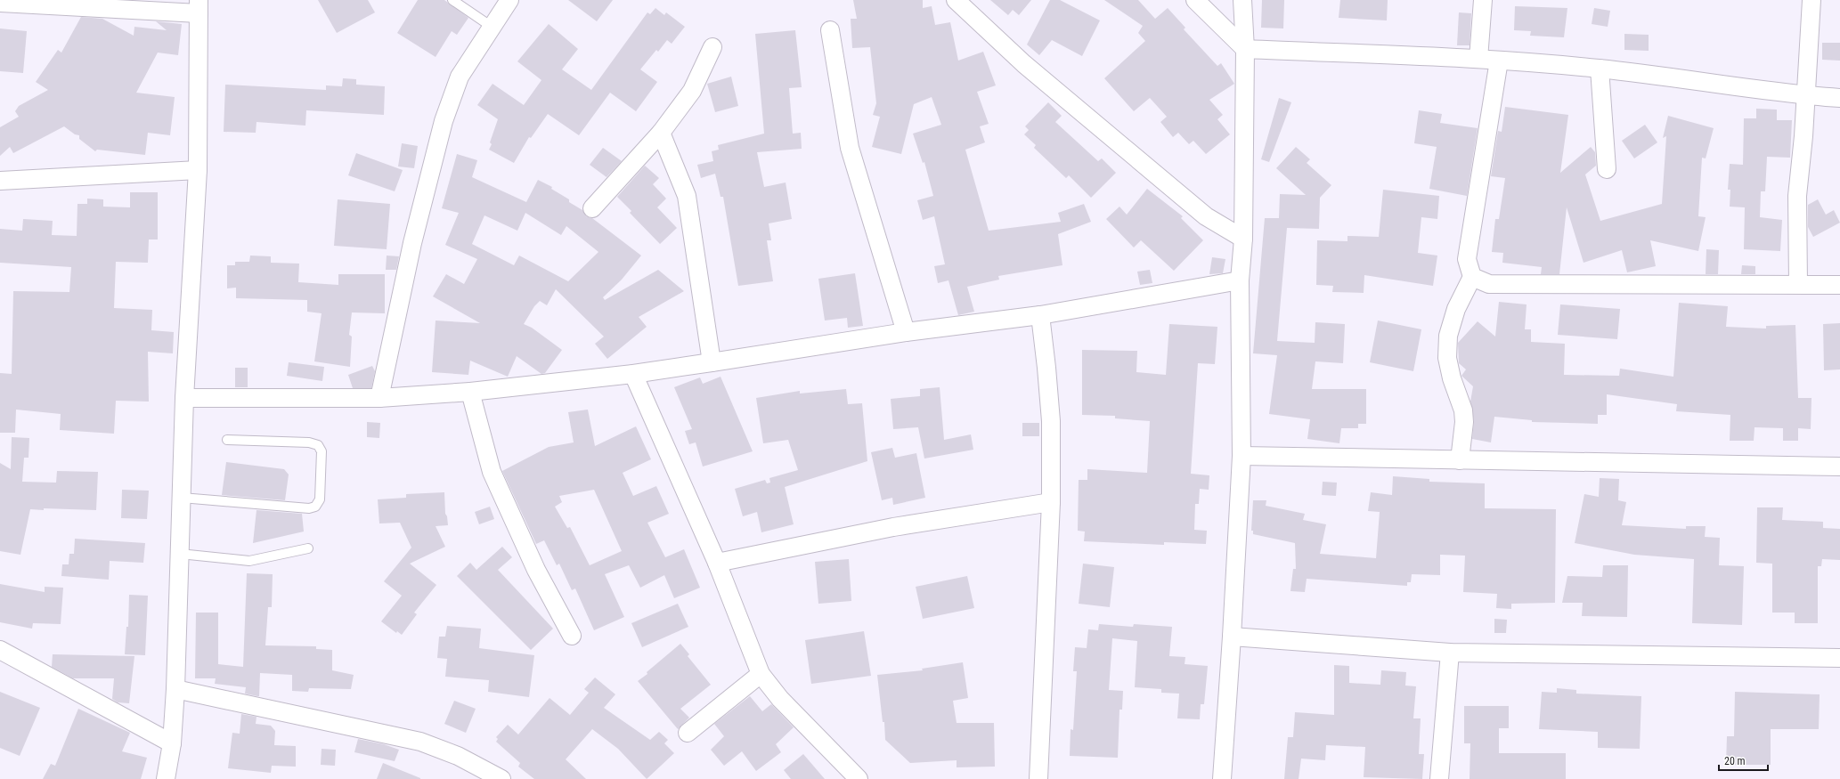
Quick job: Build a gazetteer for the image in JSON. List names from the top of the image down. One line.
{"scale_bar":"20 m"}
